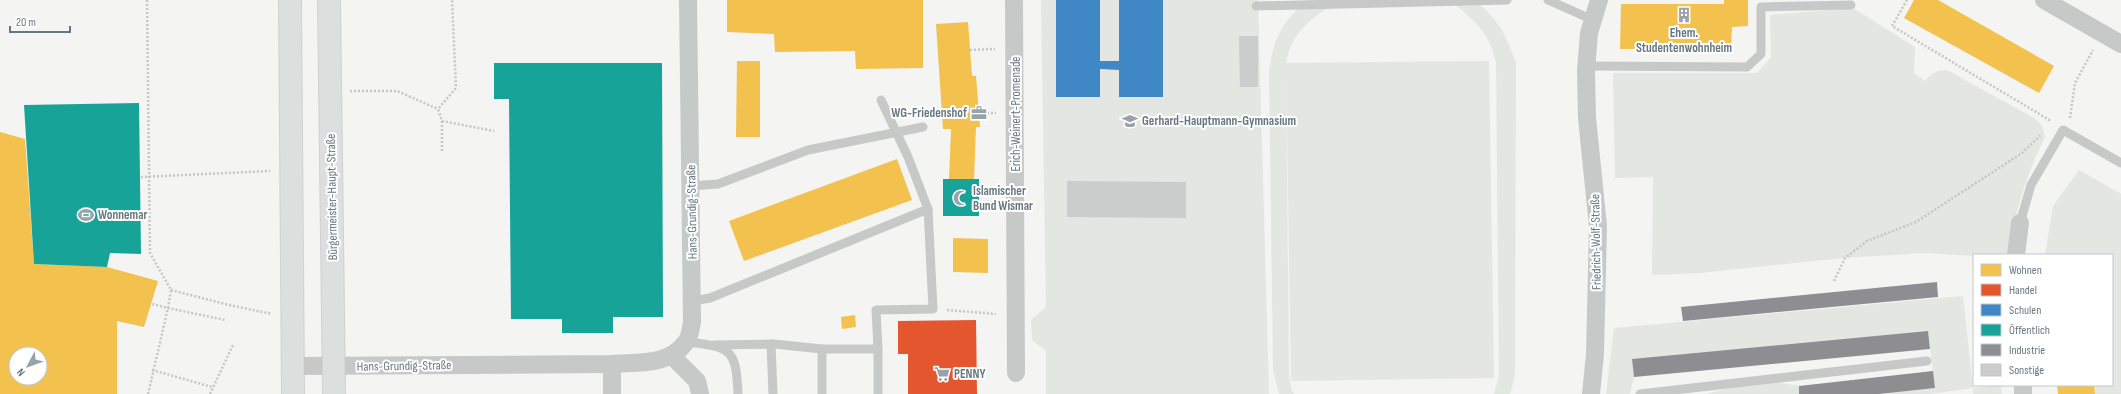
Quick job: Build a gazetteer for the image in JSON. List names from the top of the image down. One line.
{"streets":{"street":["Erich-Weinert-Promenade","Bürgermeister-Haupt-Straße","Hans-Grundig-Straße","Friedrich-Wolf-Straße"]},"crossings":[["Bürgermeister-Haupt-Straße","Hans-Grundig-Straße"]],"places":{"building":["Ehem. Studentenwohnheim"],"office":["WG-Friedenshof"],"school or university":["Gerhard-Hauptmann-Gymnasium"],"mosque":["Islamischer Bund Wismar"],"sports":["Wonnemar"],"supermarket":["PENNY"]},"legend":["Wohnen","Handel","Schulen","Öffentlich","Industrie","Sonstige"],"scale_bar":"20 m","north":"bottom left"}
